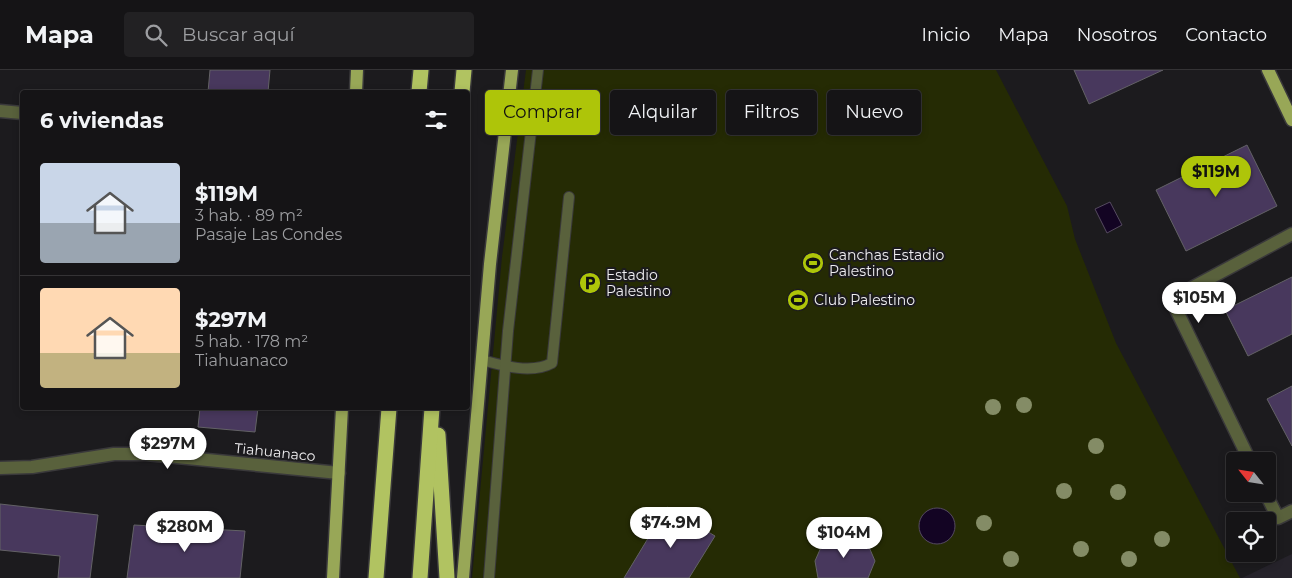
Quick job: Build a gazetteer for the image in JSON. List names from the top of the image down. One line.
{"streets":{"street":["Tiahuanaco"]},"places":{"sports":["Canchas Estadio Palestino","Club Palestino"],"parking":["Estadio Palestino"]},"north":"top left","page":{"header":"Mapa","search":"Buscar aquí","nav":["Inicio","Mapa","Nosotros","Contacto"],"chip":["Comprar","Alquilar","Filtros","Nuevo"],"heading":"6 viviendas","list":[{"name":"$119M","note":"3 hab. · 89 m² · Pasaje Las Condes"},{"name":"$297M","note":"5 hab. · 178 m² · Tiahuanaco"}],"price":["$119M","$105M","$297M","$74.9M","$280M","$104M"]}}
